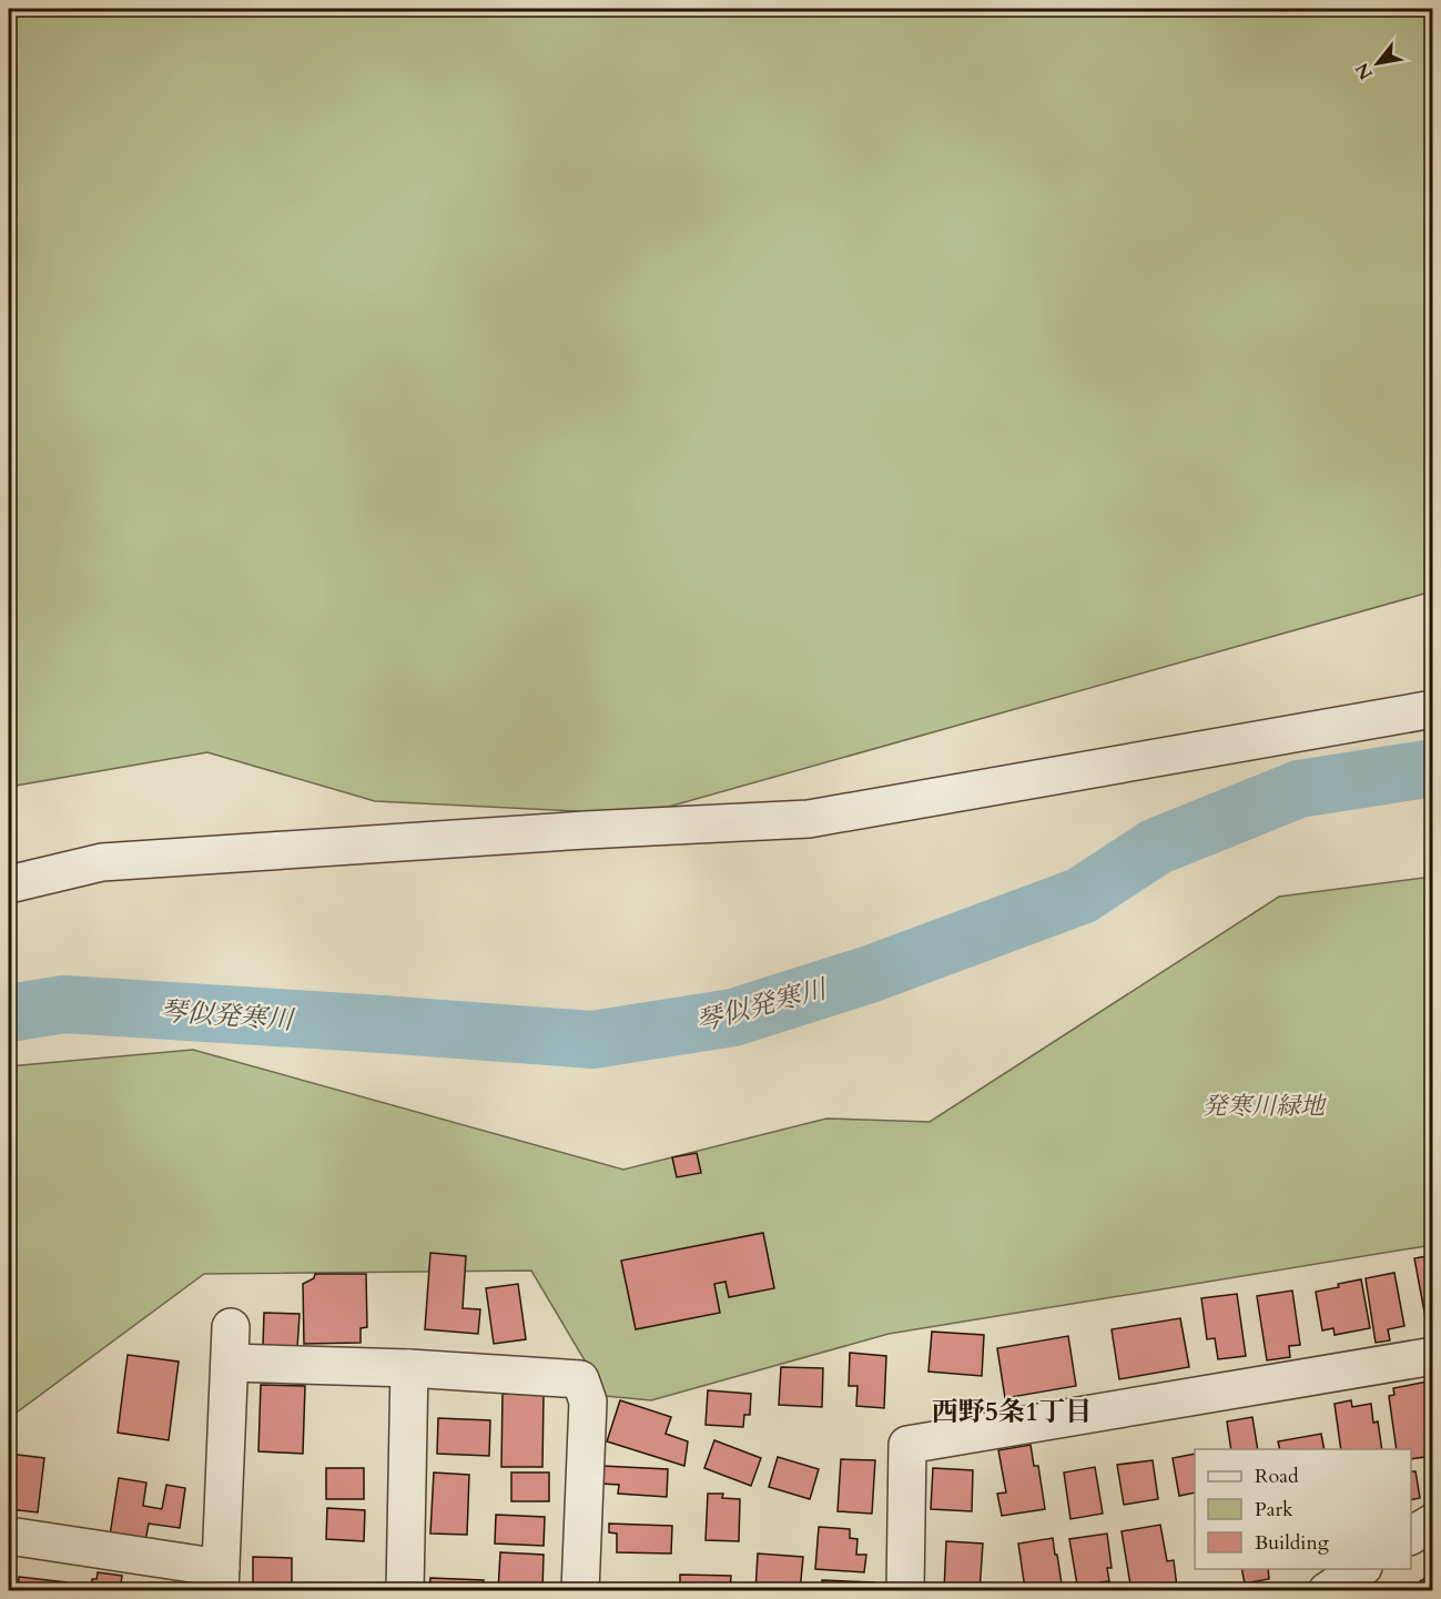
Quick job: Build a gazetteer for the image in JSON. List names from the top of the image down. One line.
{"districts":["西野5条1丁目"],"water":["琴似発寒川"],"parks":["発寒川緑地"],"legend":["Road","Park","Building"],"north":"bottom left"}
